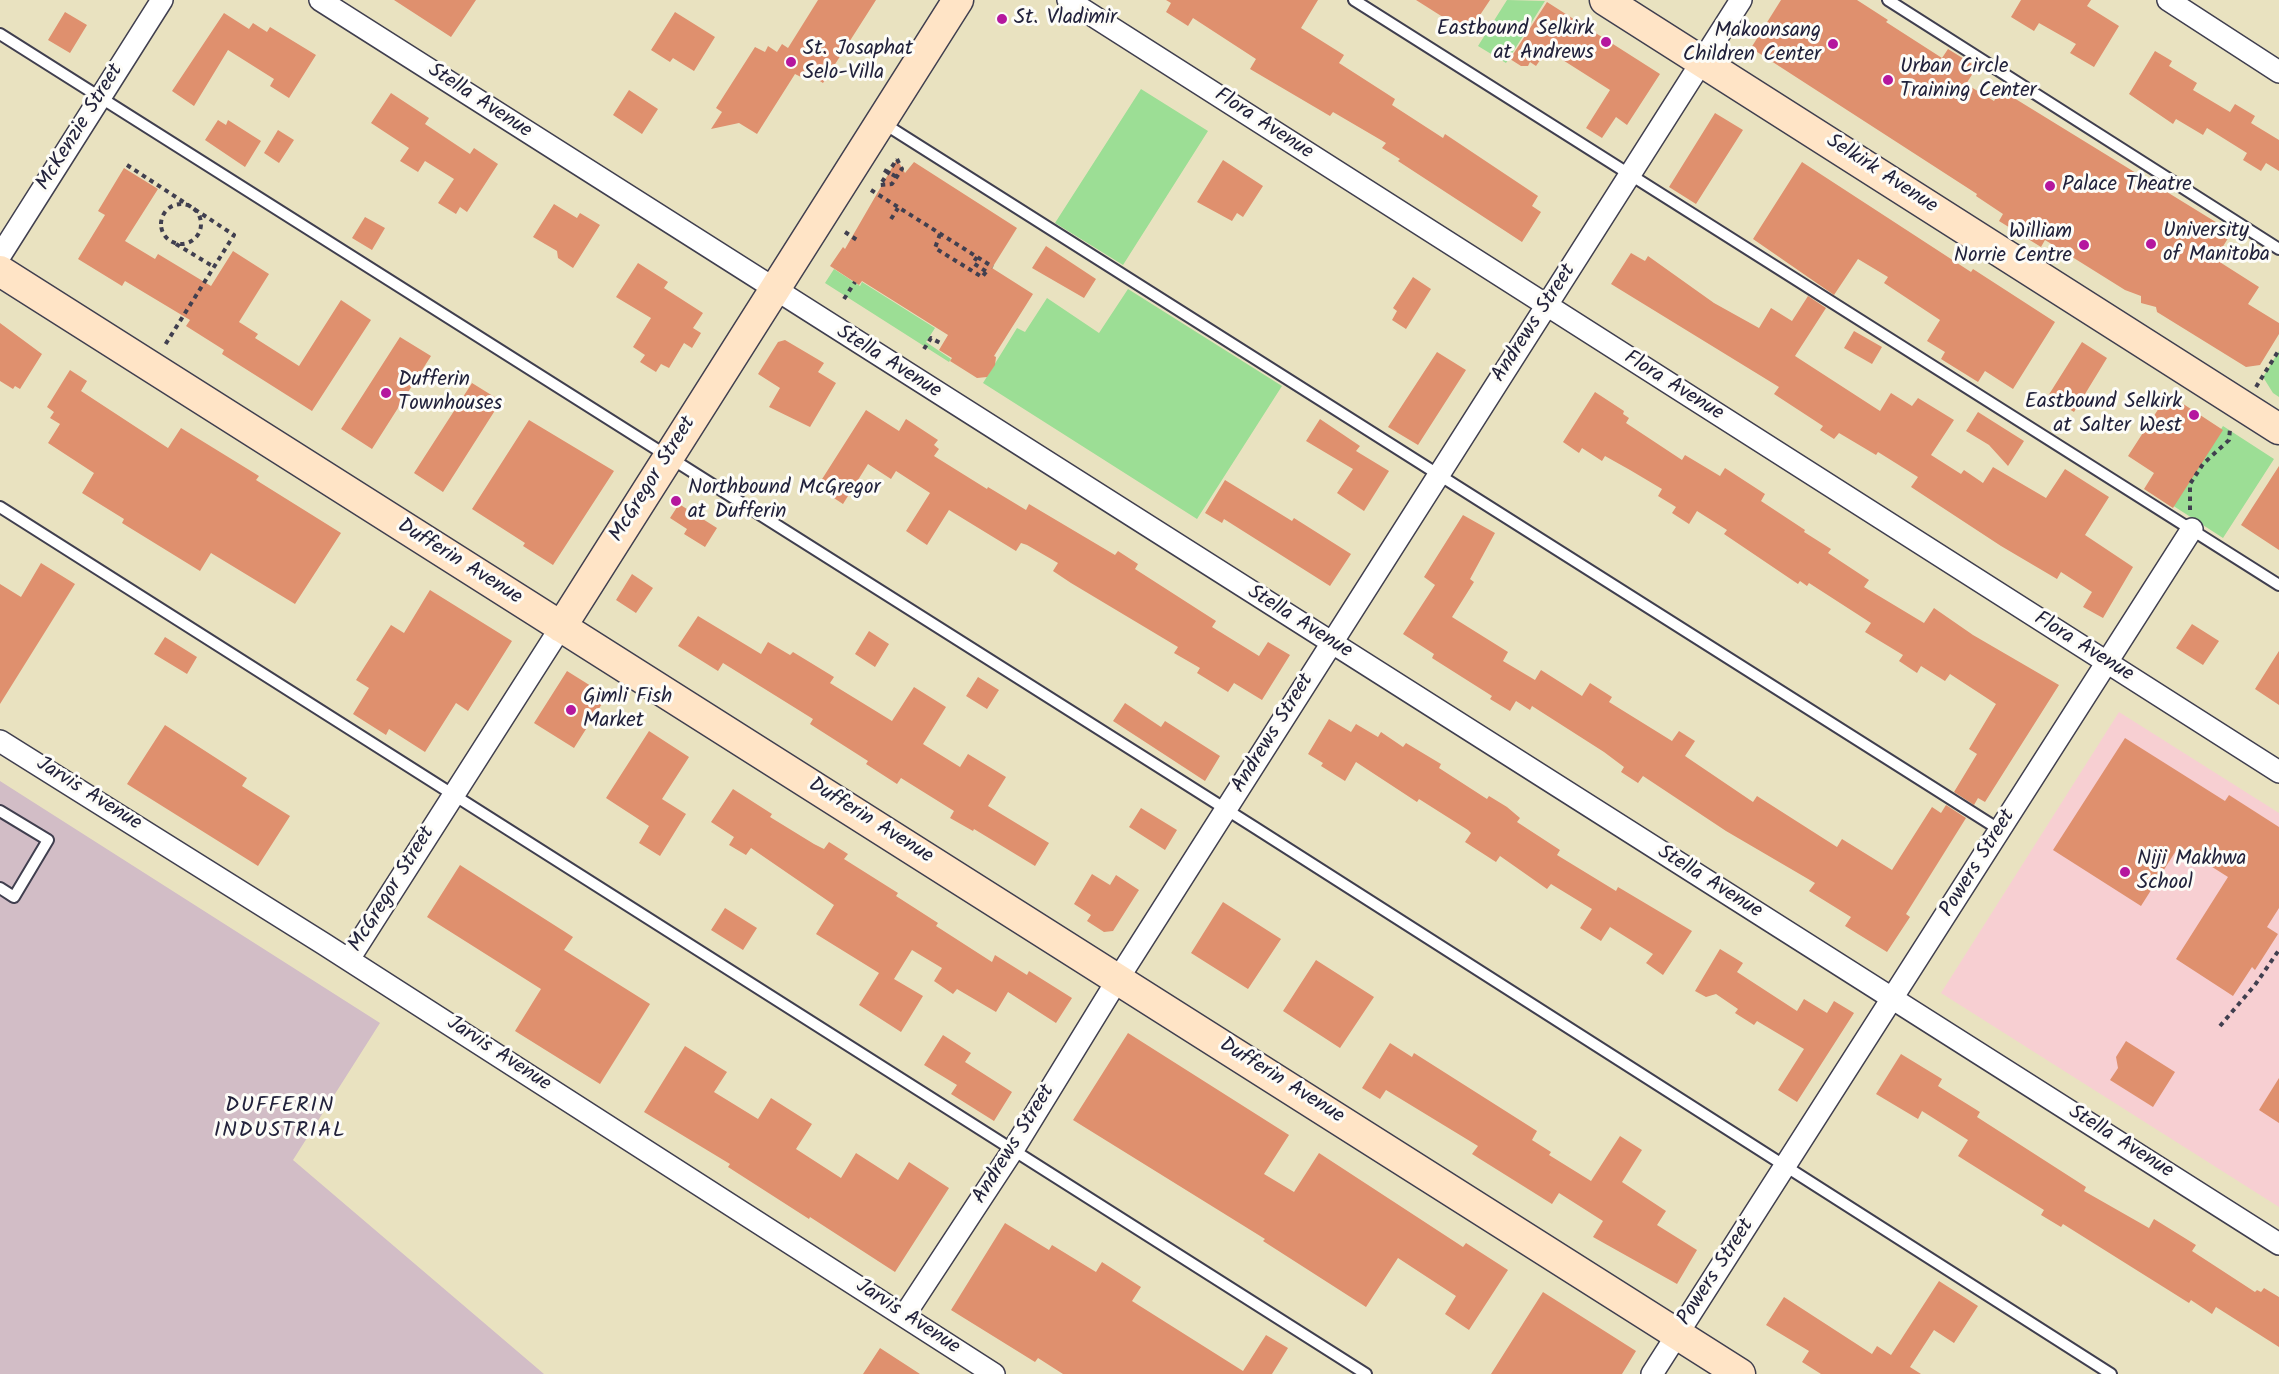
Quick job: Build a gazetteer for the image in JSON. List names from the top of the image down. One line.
{"streets":{"main road":["Selkirk Avenue","McGregor Street","Dufferin Avenue"],"street":["Stella Avenue","Flora Avenue","McKenzie Street","Andrews Street","Jarvis Avenue","Powers Street"]},"crossings":[["Stella Avenue","Andrews Street"],["Stella Avenue","McGregor Street"],["Stella Avenue","Powers Street"],["Flora Avenue","Andrews Street"],["Flora Avenue","Powers Street"],["Selkirk Avenue","Andrews Street"],["Andrews Street","Dufferin Avenue"],["Andrews Street","Jarvis Avenue"],["McGregor Street","Dufferin Avenue"],["McGregor Street","Jarvis Avenue"],["Dufferin Avenue","Powers Street"]],"districts":["DUFFERIN INDUSTRIAL"],"places":["St. Vladimir","Eastbound Selkirk at Andrews","Makoonsang Children Center","St. Josaphat Selo-Villa","Urban Circle Training Center","Palace Theatre","University of Manitoba","William Norrie Centre","Dufferin Townhouses","Eastbound Selkirk at Salter West","Northbound McGregor at Dufferin","Gimli Fish Market","Niji Makhwa School"]}
